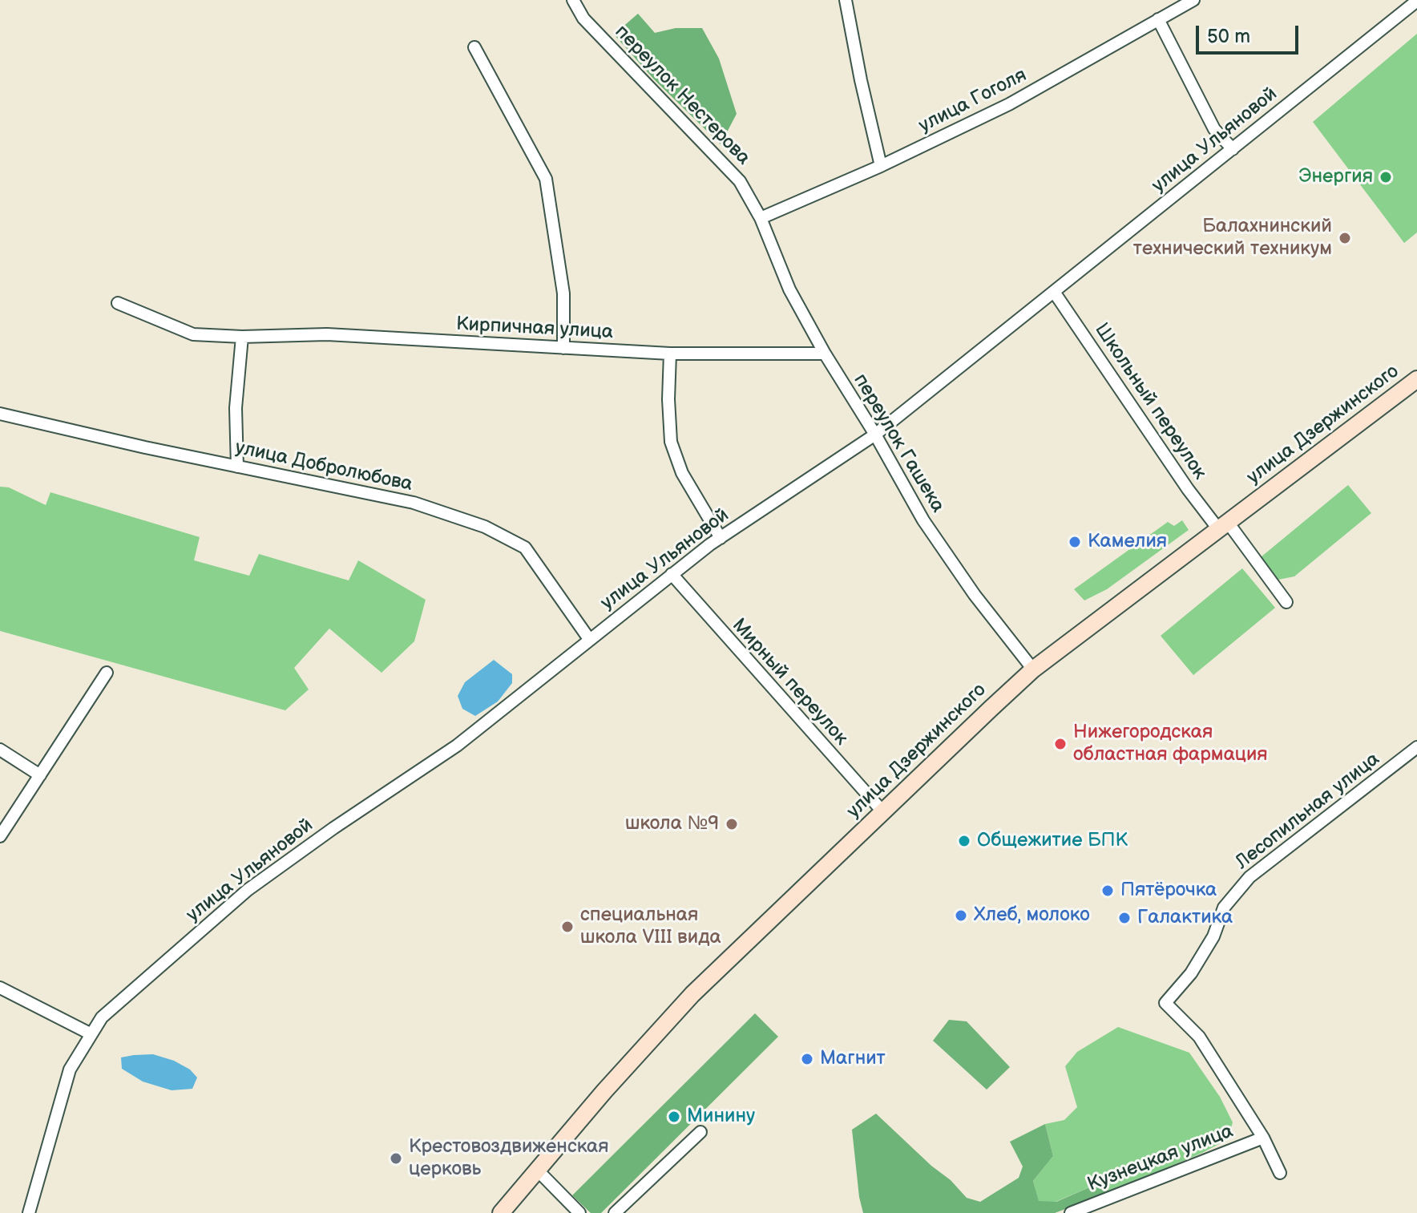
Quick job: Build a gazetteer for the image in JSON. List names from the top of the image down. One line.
{"streets":{"main road":["улица Дзержинского"],"street":["переулок Нестерова","улица Гоголя","улица Ульяновой","Кирпичная улица","Школьный переулок","переулок Гашека","улица Добролюбова","Мирный переулок","Лесопильная улица","Кузнецкая улица"]},"crossings":[["переулок Нестерова","улица Гоголя"],["переулок Нестерова","переулок Гашека"],["улица Гоголя","переулок Гашека"],["улица Ульяновой","Школьный переулок"],["улица Ульяновой","переулок Гашека"],["улица Ульяновой","улица Добролюбова"],["улица Ульяновой","Мирный переулок"],["Кирпичная улица","переулок Гашека"],["Школьный переулок","улица Дзержинского"],["улица Дзержинского","переулок Гашека"],["улица Дзержинского","Мирный переулок"],["Лесопильная улица","Кузнецкая улица"]],"places":["Энергия","Балахнинский технический техникум","Камелия","Нижегородская областная фармация","школа №9","Общежитие БПК","Пятёрочка","Хлеб, молоко","Галактика","специальная школа VIII вида","Магнит","Минину","Крестовоздвиженская церковь"],"scale_bar":"50 m"}
